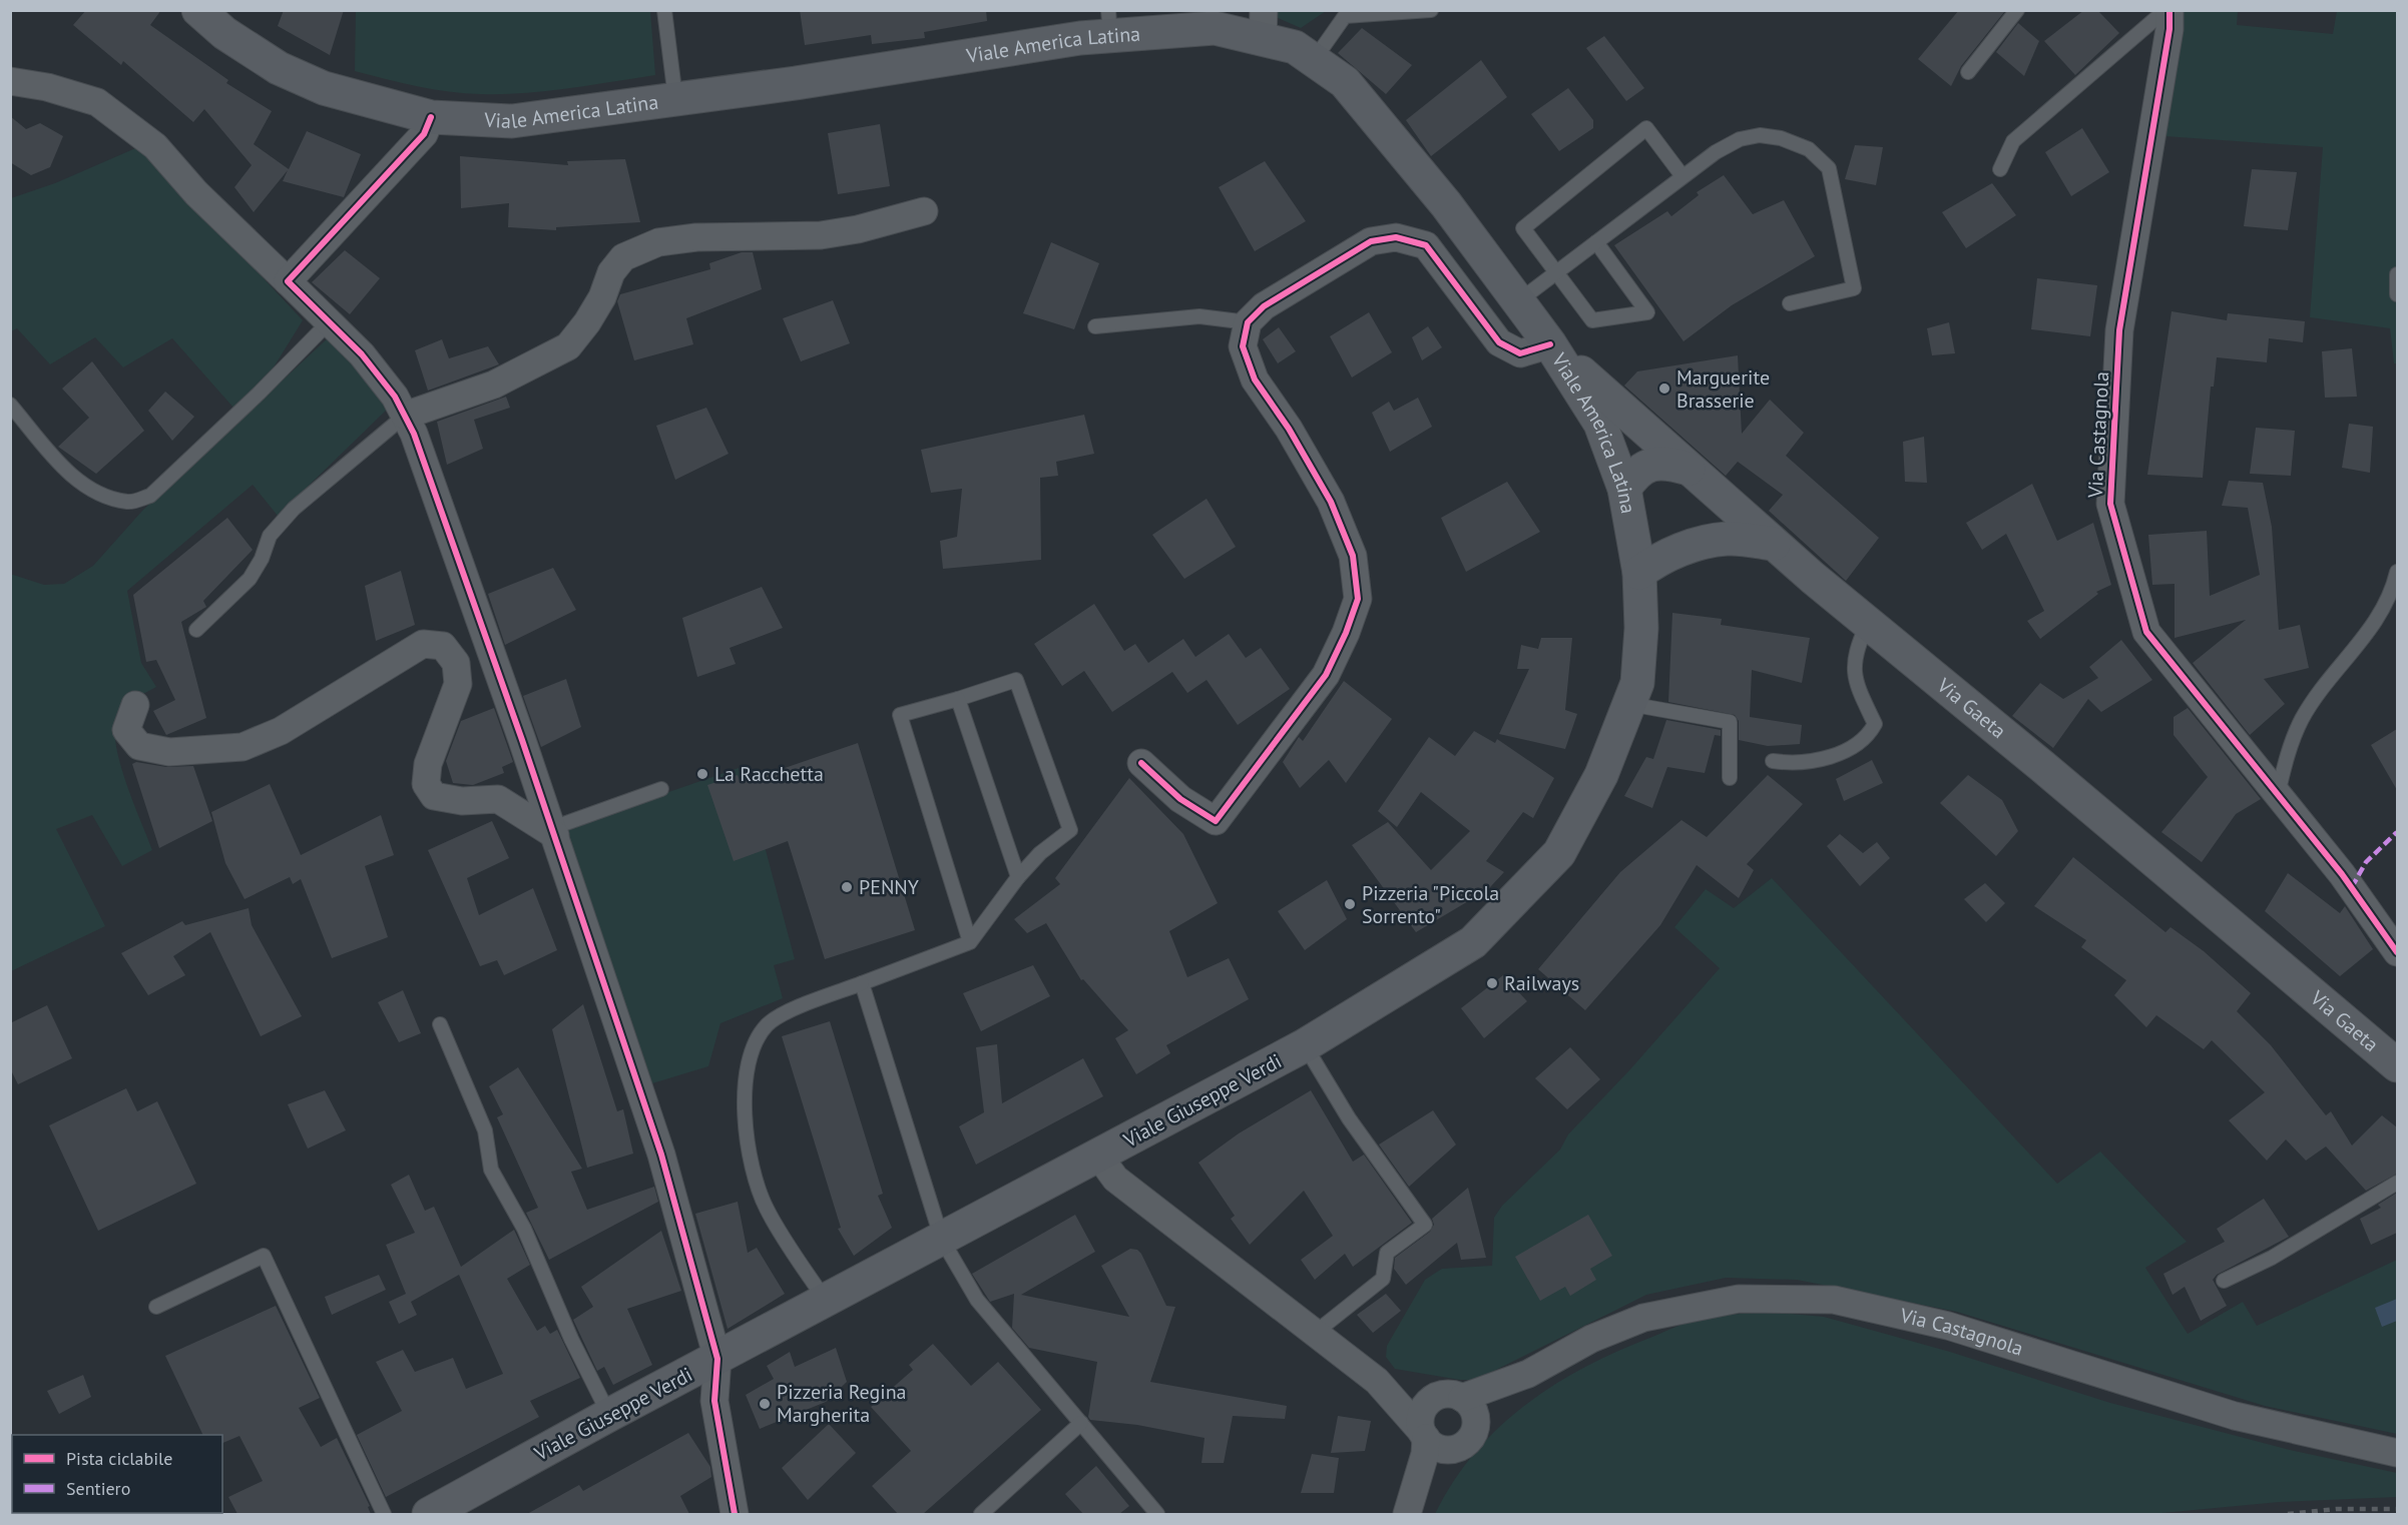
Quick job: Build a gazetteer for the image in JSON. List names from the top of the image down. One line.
{"streets":{"main road":["Viale America Latina","Via Gaeta","Viale Giuseppe Verdi"],"street":["Via Castagnola"]},"crossings":[["Viale America Latina","Via Gaeta"],["Viale America Latina","Viale Giuseppe Verdi"]],"places":["Marguerite Brasserie","La Racchetta","PENNY","Pizzeria \"Piccola Sorrento\"","Railways","Pizzeria Regina Margherita"],"legend":["Pista ciclabile","Sentiero"]}
